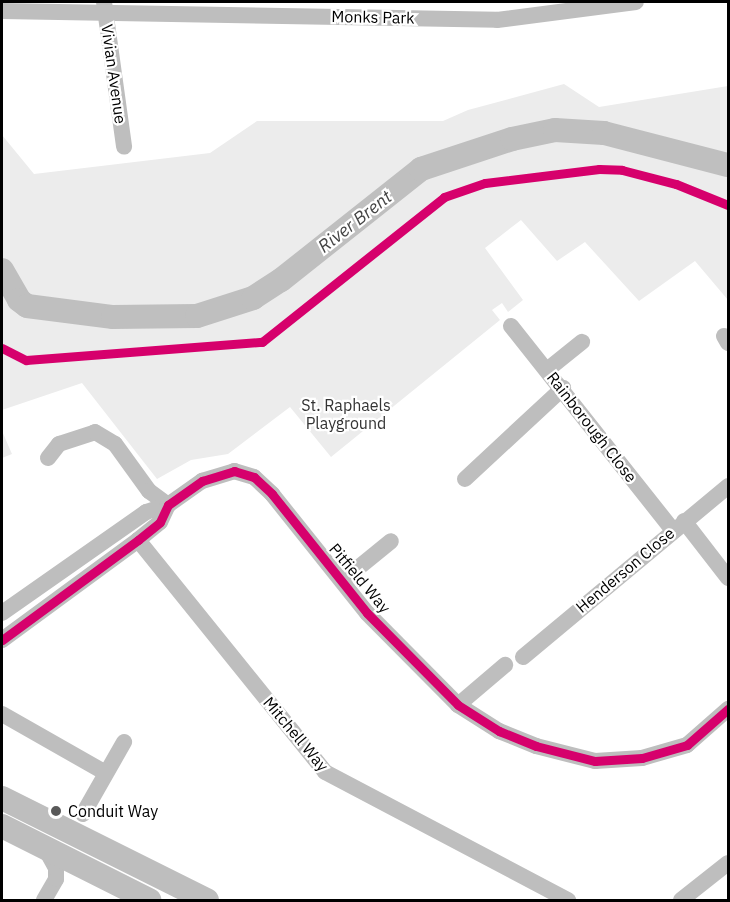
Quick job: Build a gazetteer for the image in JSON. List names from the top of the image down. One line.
{"streets":{"street":["Monks Park","Vivian Avenue","Rainborough Close","Henderson Close","Pitfield Way","Mitchell Way"]},"crossings":[["Monks Park","Vivian Avenue"],["Rainborough Close","Henderson Close"],["Pitfield Way","Mitchell Way"]],"water":["River Brent"],"parks":["St. Raphaels Playground"],"places":["Conduit Way"]}
